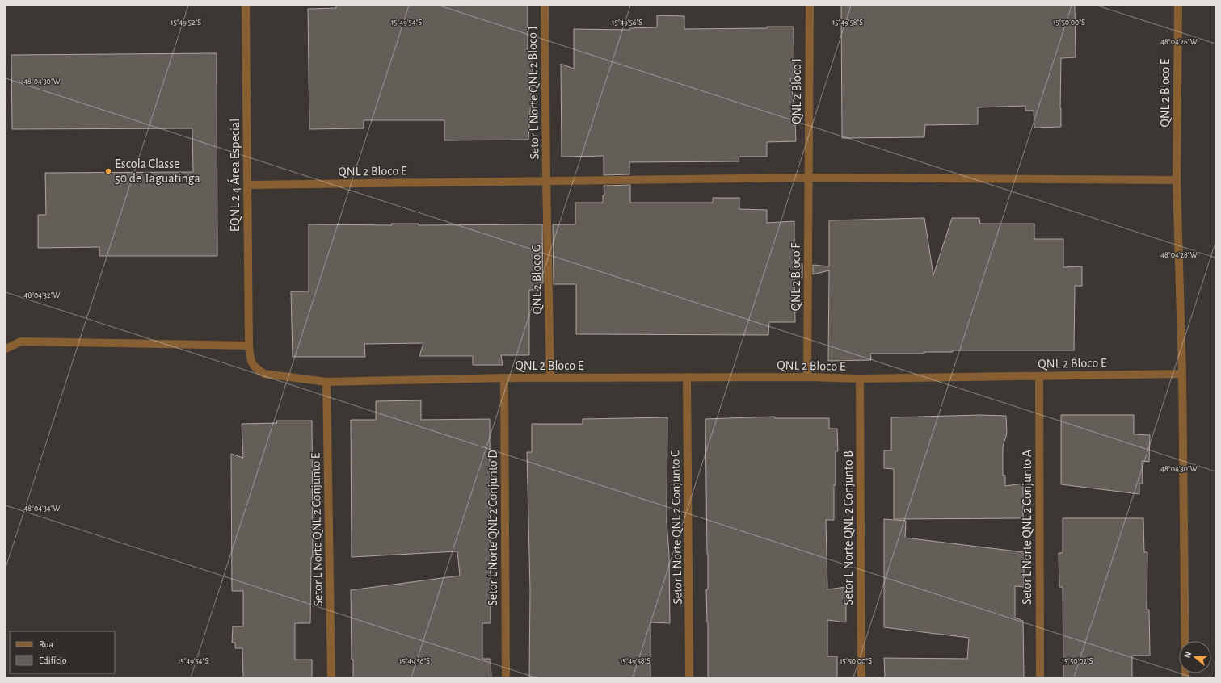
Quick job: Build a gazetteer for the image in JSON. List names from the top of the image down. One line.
{"streets":{"street":["QNL 2 Bloco I","Setor L Norte QNL 2 Bloco J","QNL 2 Bloco E","EQNL 2 4 Área Especial","QNL 2 Bloco F","QNL 2 Bloco G","Setor L Norte QNL 2 Conjunto C","Setor L Norte QNL 2 Conjunto A","Setor L Norte QNL 2 Conjunto D","Setor L Norte QNL 2 Conjunto B","Setor L Norte QNL 2 Conjunto E"]},"crossings":[["QNL 2 Bloco I","QNL 2 Bloco E"],["QNL 2 Bloco I","QNL 2 Bloco F"],["Setor L Norte QNL 2 Bloco J","QNL 2 Bloco E"],["Setor L Norte QNL 2 Bloco J","QNL 2 Bloco G"],["QNL 2 Bloco E","EQNL 2 4 Área Especial"],["QNL 2 Bloco E","QNL 2 Bloco F"],["QNL 2 Bloco E","QNL 2 Bloco G"],["QNL 2 Bloco E","Setor L Norte QNL 2 Conjunto C"],["QNL 2 Bloco E","Setor L Norte QNL 2 Conjunto A"],["QNL 2 Bloco E","Setor L Norte QNL 2 Conjunto D"],["QNL 2 Bloco E","Setor L Norte QNL 2 Conjunto B"],["QNL 2 Bloco E","Setor L Norte QNL 2 Conjunto E"]],"places":["Escola Classe 50 de Taguatinga"],"legend":["Rua","Edifício"],"north":"left","coordinates":["15°49'52\"S","15°49'54\"S","15°49'56\"S","15°49'58\"S","15°50'00\"S","48°04'26\"W","48°04'30\"W","48°04'28\"W","48°04'32\"W","48°04'34\"W","15°50'02\"S"]}
